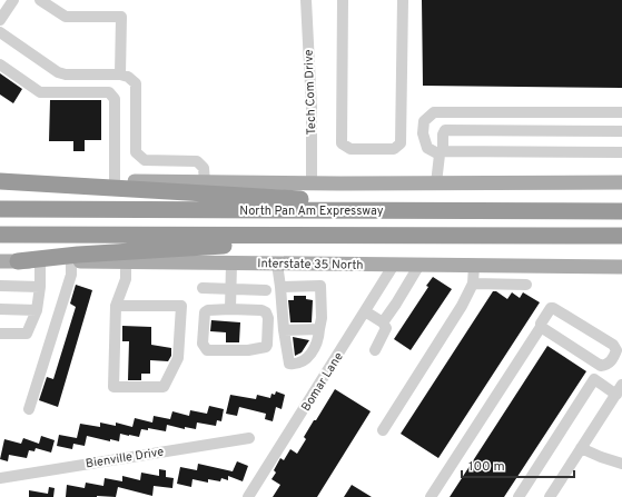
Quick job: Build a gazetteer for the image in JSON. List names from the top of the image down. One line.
{"streets":{"highway":["North Pan Am Expressway"],"main road":["Interstate 35 North"],"street":["Tech Com Drive","Bomar Lane","Bienville Drive"]},"crossings":[["Interstate 35 North","Bomar Lane"]],"scale_bar":"100 m"}
